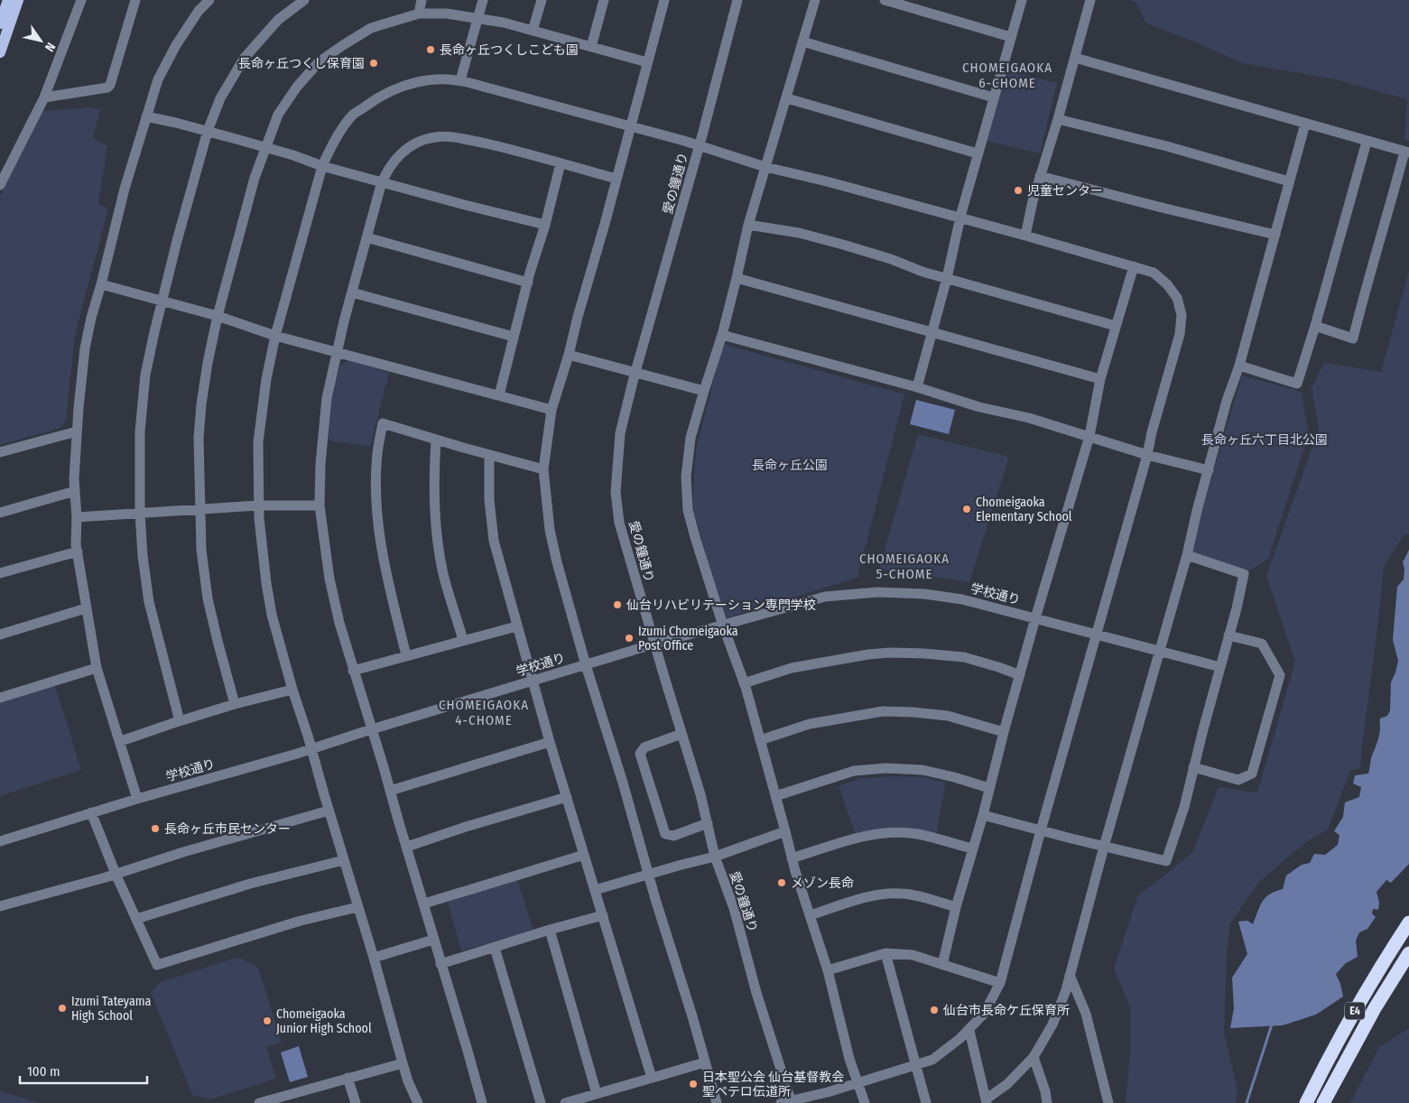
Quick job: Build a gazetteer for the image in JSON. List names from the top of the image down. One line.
{"streets":{"highway":["E4"],"street":["愛の鐘通り","学校通り"]},"crossings":[["愛の鐘通り","学校通り"]],"districts":["CHOMEIGAOKA 6-CHOME","CHOMEIGAOKA 5-CHOME","CHOMEIGAOKA 4-CHOME"],"parks":["長命ヶ丘六丁目北公園","長命ヶ丘公園"],"places":["長命ヶ丘つくしこども園","長命ヶ丘つくし保育園","児童センター","Chomeigaoka Elementary School","仙台リハビリテーション専門学校","Izumi Chomeigaoka Post Office","長命ヶ丘市民センター","メゾン長命","Izumi Tateyama High School","仙台市長命ケ丘保育所","Chomeigaoka Junior High School","日本聖公会 仙台基督教会 聖ペテロ伝道所"],"scale_bar":"100 m","north":"bottom right"}
